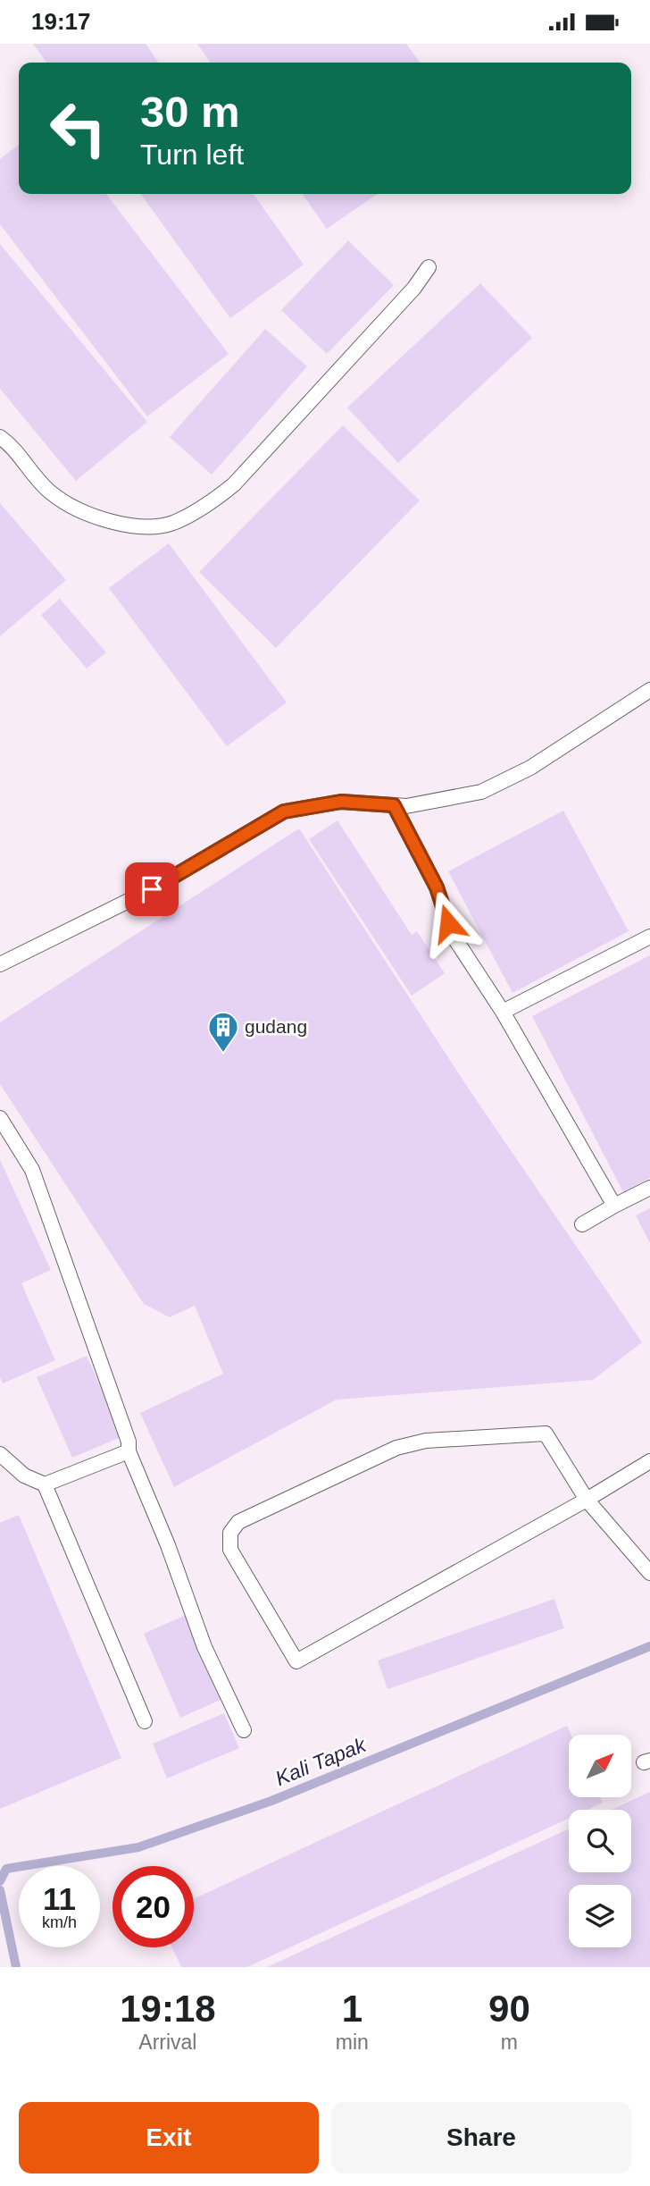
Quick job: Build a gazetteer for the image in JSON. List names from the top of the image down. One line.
{"water":["Kali Tapak"],"places":{"building":["gudang"]},"north":"top right","page":{"status":"19:17","turn":["30 m","Turn left"],"speed":"11 km/h","limit":"20","eta":["19:18","Arrival","1","min","90","m"],"buttons":["Exit","Share"]}}
